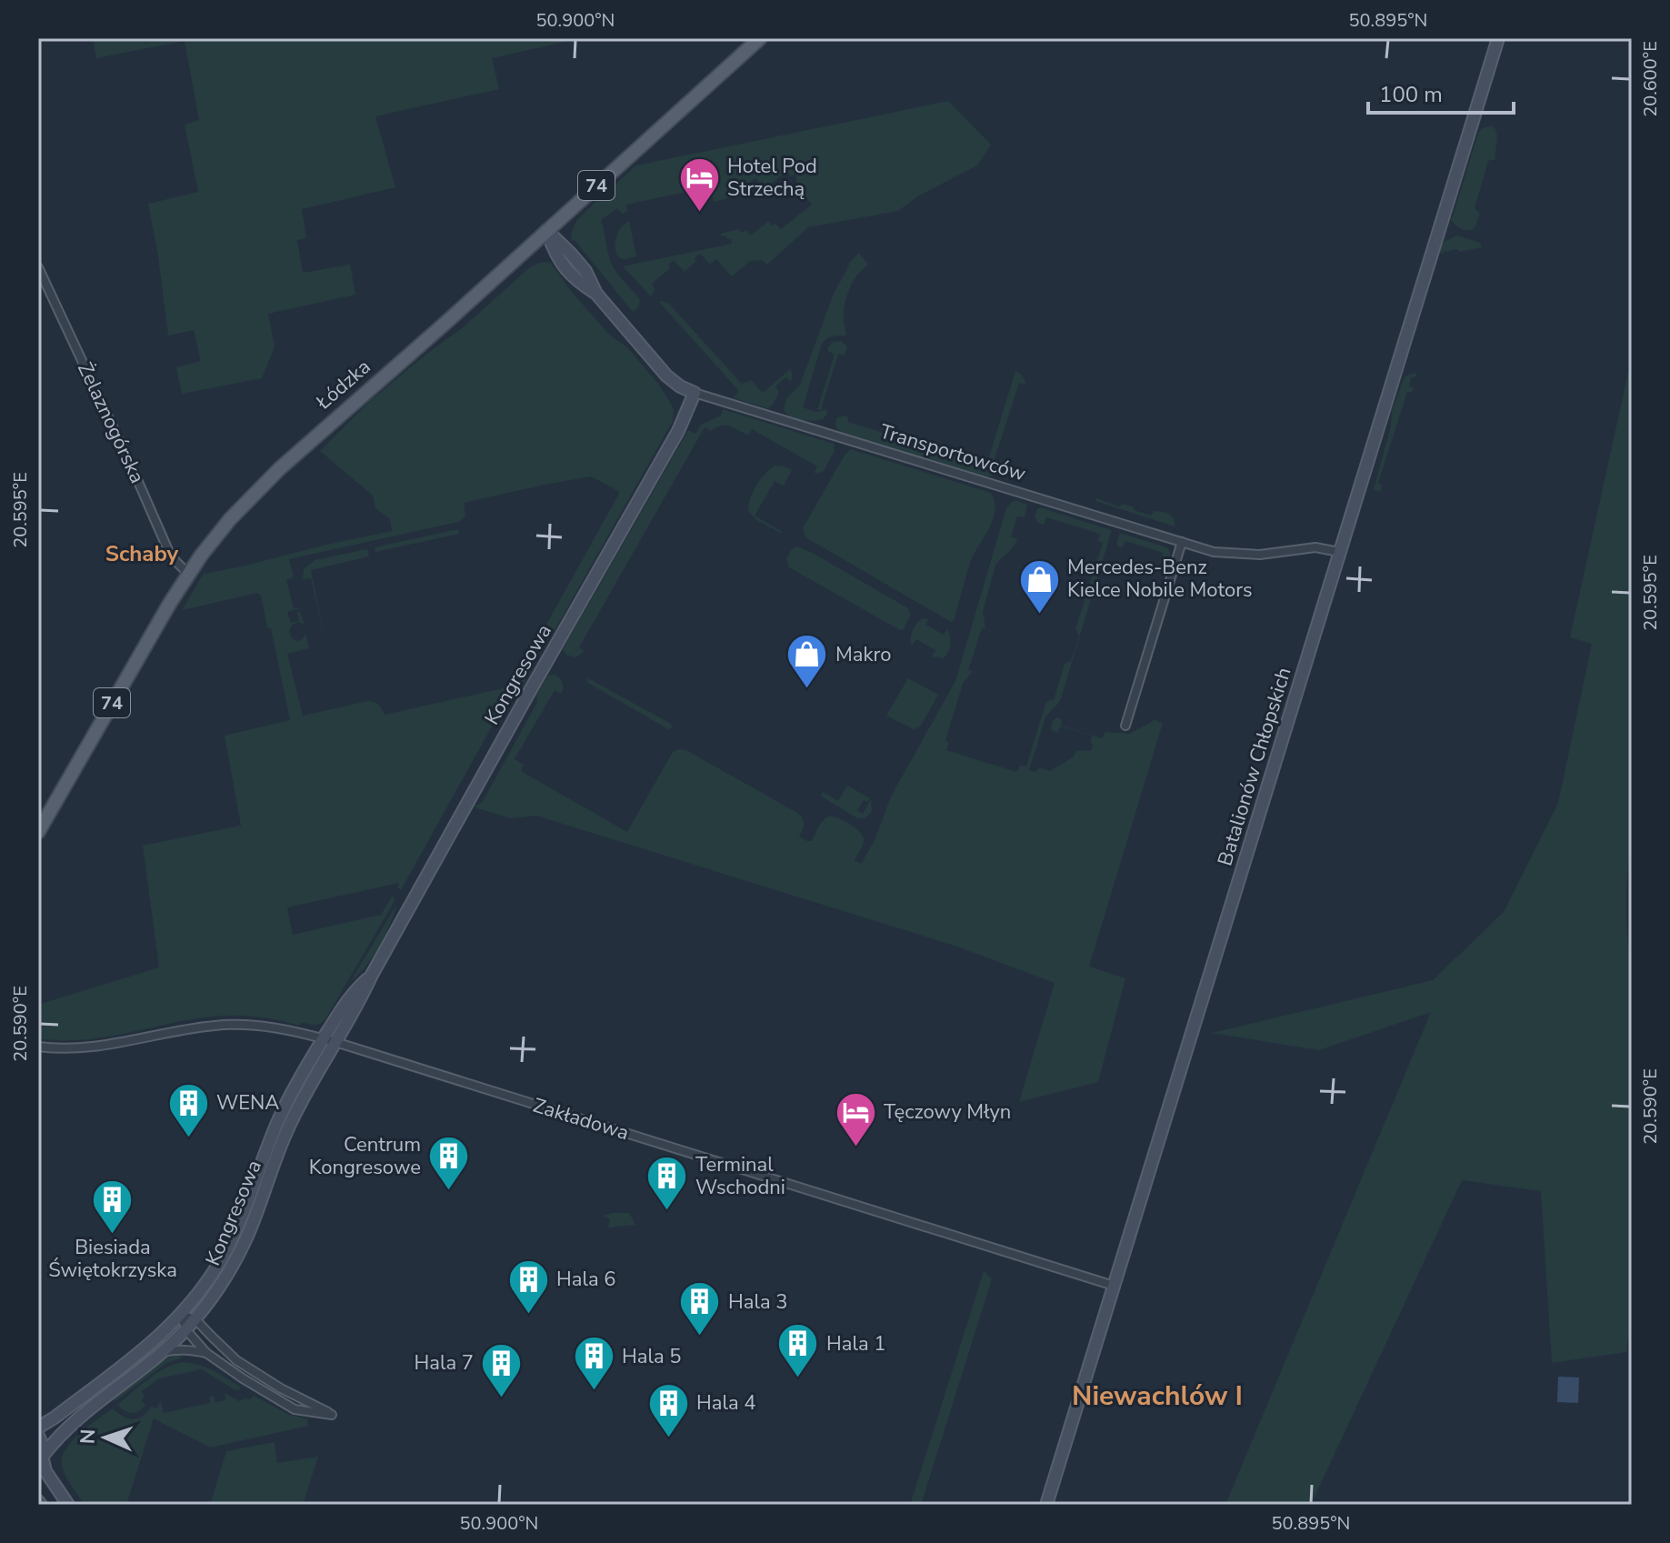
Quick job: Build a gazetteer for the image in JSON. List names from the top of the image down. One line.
{"streets":{"main road":["74","Łódzka"],"street":["Żelaznogórska","Transportowców","Kongresowa","Batalionów Chłopskich","Zakładowa"]},"crossings":[["Łódzka","Żelaznogórska"],["Łódzka","Transportowców"],["Transportowców","Kongresowa"],["Transportowców","Batalionów Chłopskich"],["Kongresowa","Zakładowa"],["Batalionów Chłopskich","Zakładowa"]],"districts":["Schaby","Niewachlów I"],"places":{"hotel":["Hotel Pod Strzechą","Tęczowy Młyn"],"shop":["Mercedes-Benz Kielce Nobile Motors","Makro"],"building":["WENA","Centrum Kongresowe","Terminal Wschodni","Biesiada Świętokrzyska","Hala 6","Hala 3","Hala 1","Hala 5","Hala 7","Hala 4"]},"scale_bar":"100 m","north":"left","coordinates":["50.900°N","50.895°N","20.600°E","20.595°E","20.590°E"]}
